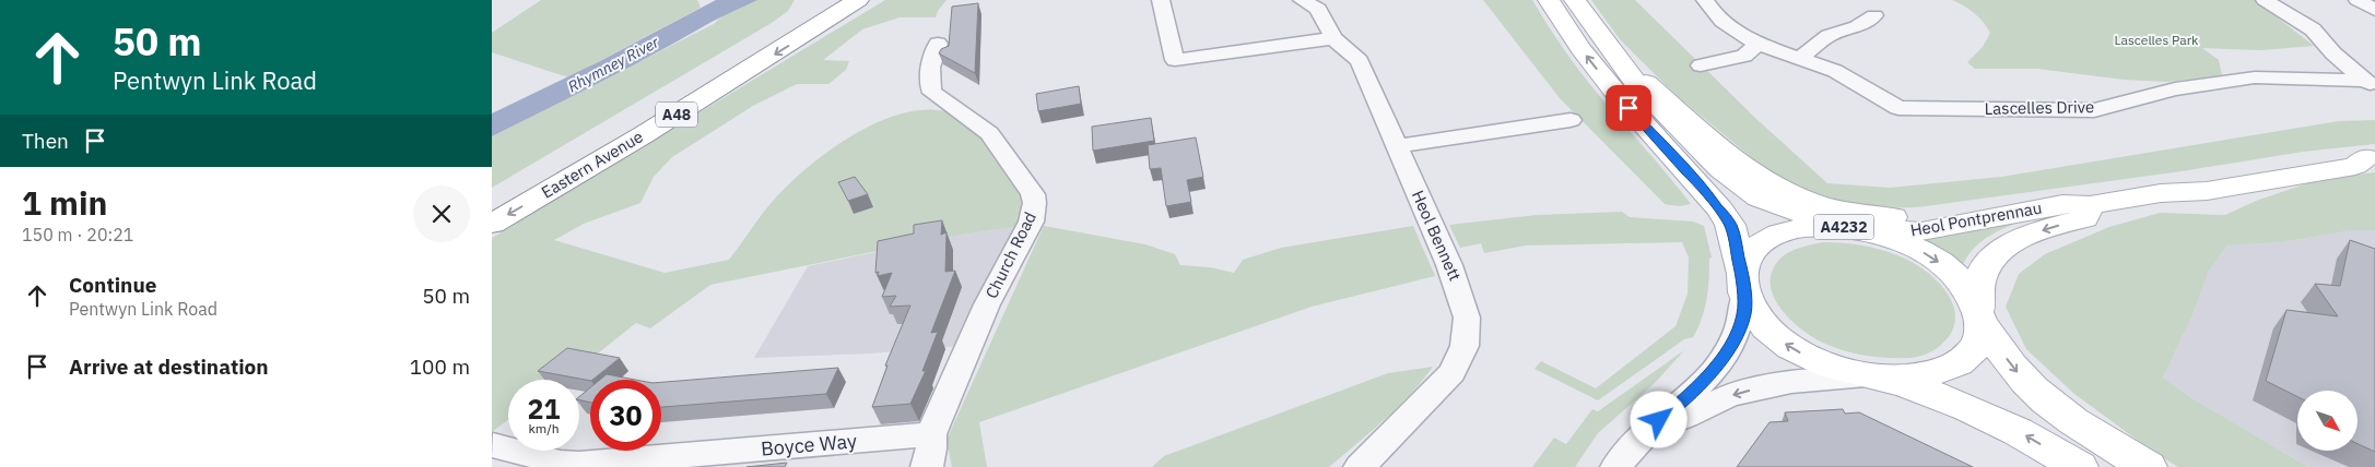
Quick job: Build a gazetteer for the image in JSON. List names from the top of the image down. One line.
{"streets":{"main road":["A48","Eastern Avenue","Heol Pontprennau","A4232"],"street":["Lascelles Drive","Heol Bennett","Church Road","Boyce Way"]},"crossings":[["Heol Pontprennau","A4232"],["Church Road","Boyce Way"]],"water":["Rhymney River"],"parks":["Lascelles Park"],"north":"bottom right","page":{"turn":["50 m","Pentwyn Link Road"],"then":"Then","heading":["1 min","150 m · 20:21"],"list":[{"name":"Continue","note":"Pentwyn Link Road","value":"50 m"},{"name":"Arrive at destination","value":"100 m"}],"speed":"21 km/h","limit":"30"}}
